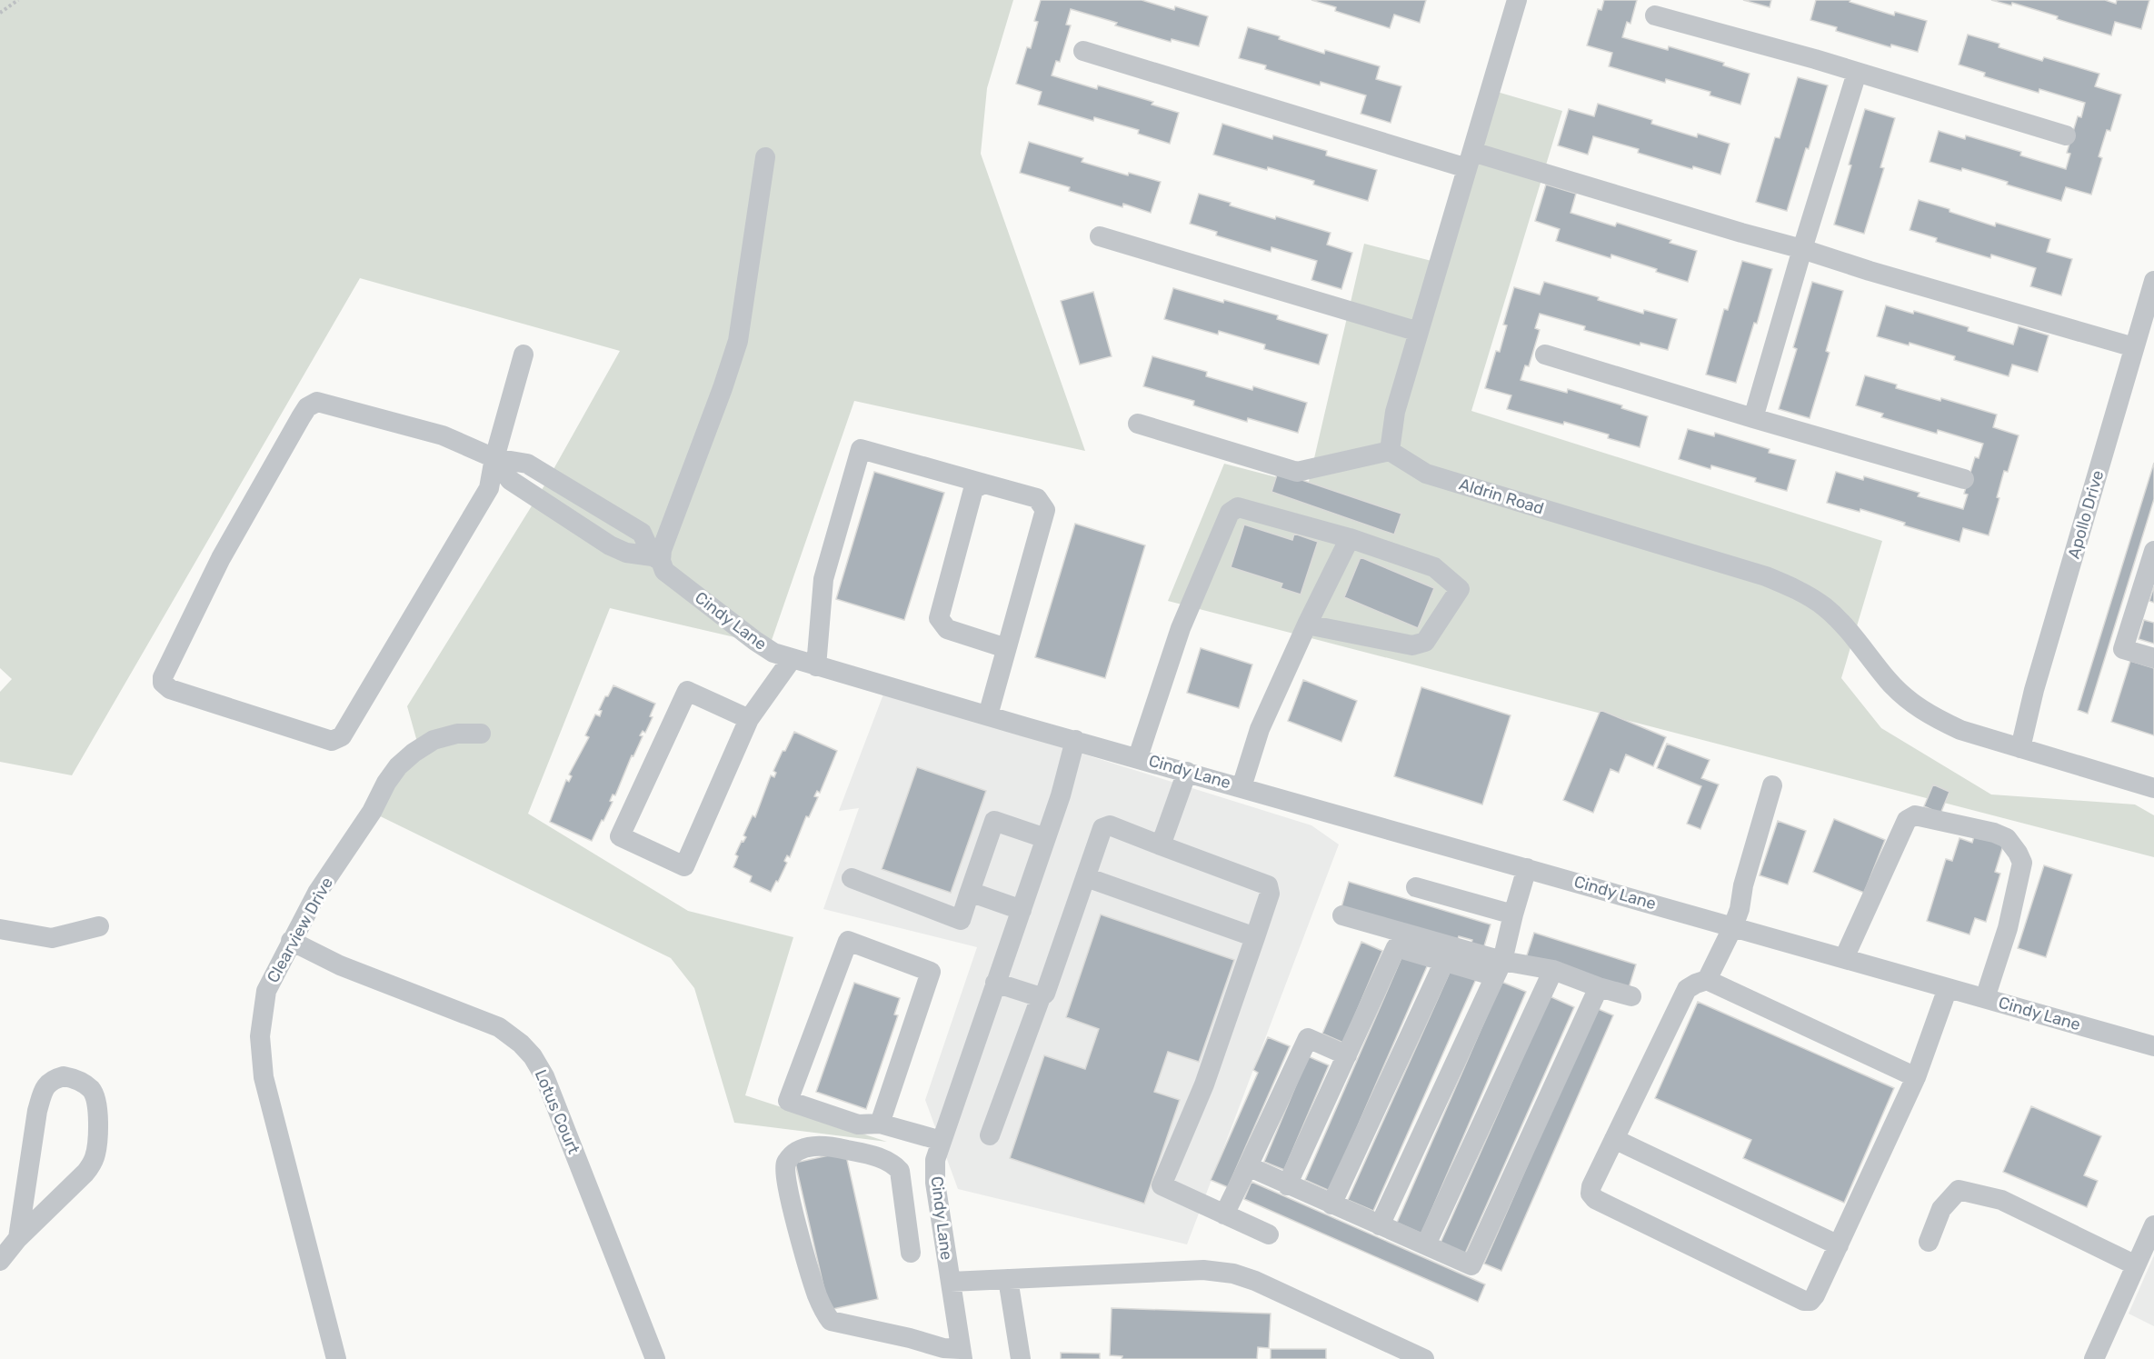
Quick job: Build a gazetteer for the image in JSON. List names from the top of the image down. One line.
{"streets":{"street":["Aldrin Road","Apollo Drive","Cindy Lane","Clearview Drive","Lotus Court"]},"crossings":[["Aldrin Road","Apollo Drive"],["Clearview Drive","Lotus Court"]]}
